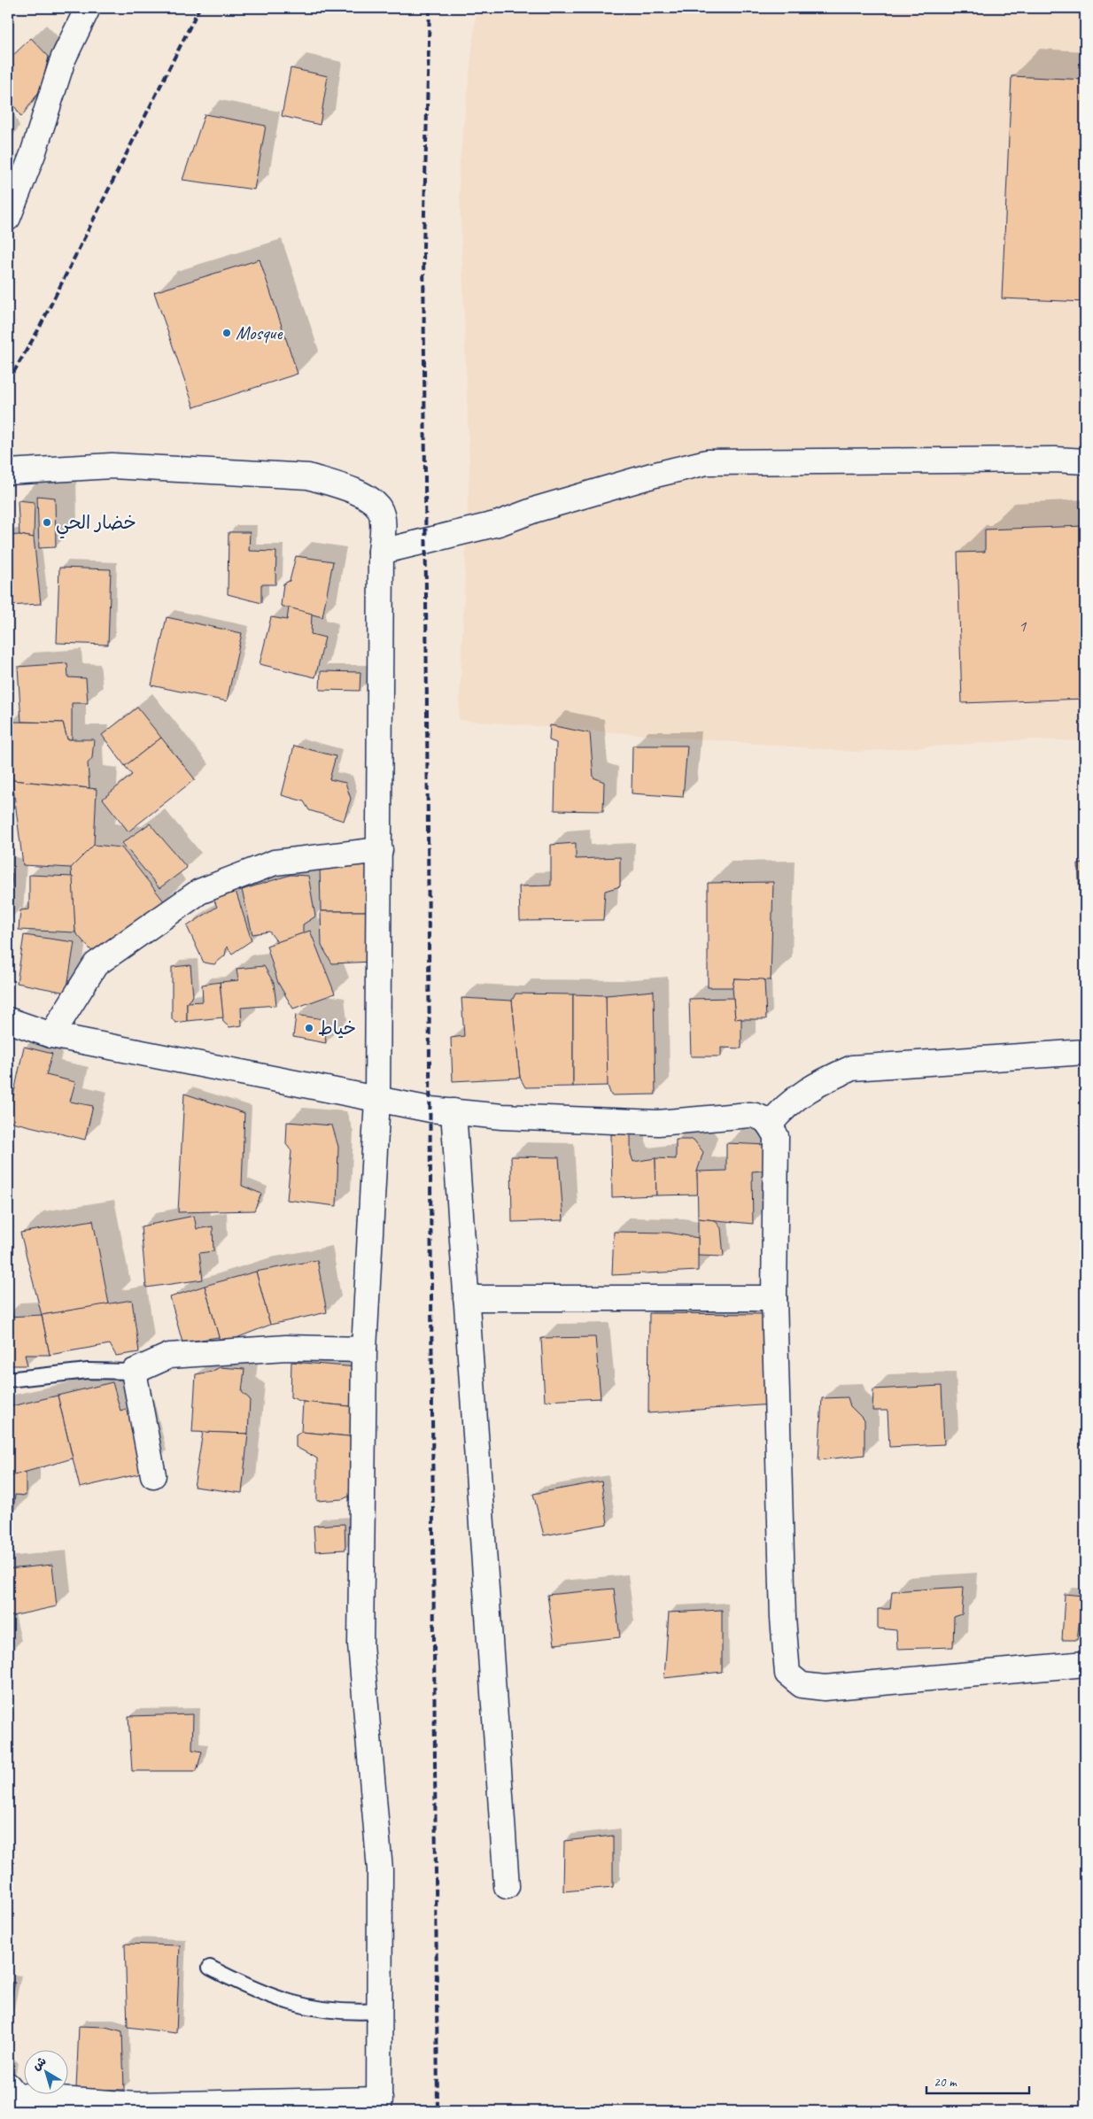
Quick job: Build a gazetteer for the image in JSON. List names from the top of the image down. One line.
{"places":["Mosque","خضار الحي","خياط"],"house_numbers":["1"],"scale_bar":"20 m","north":"top left"}
